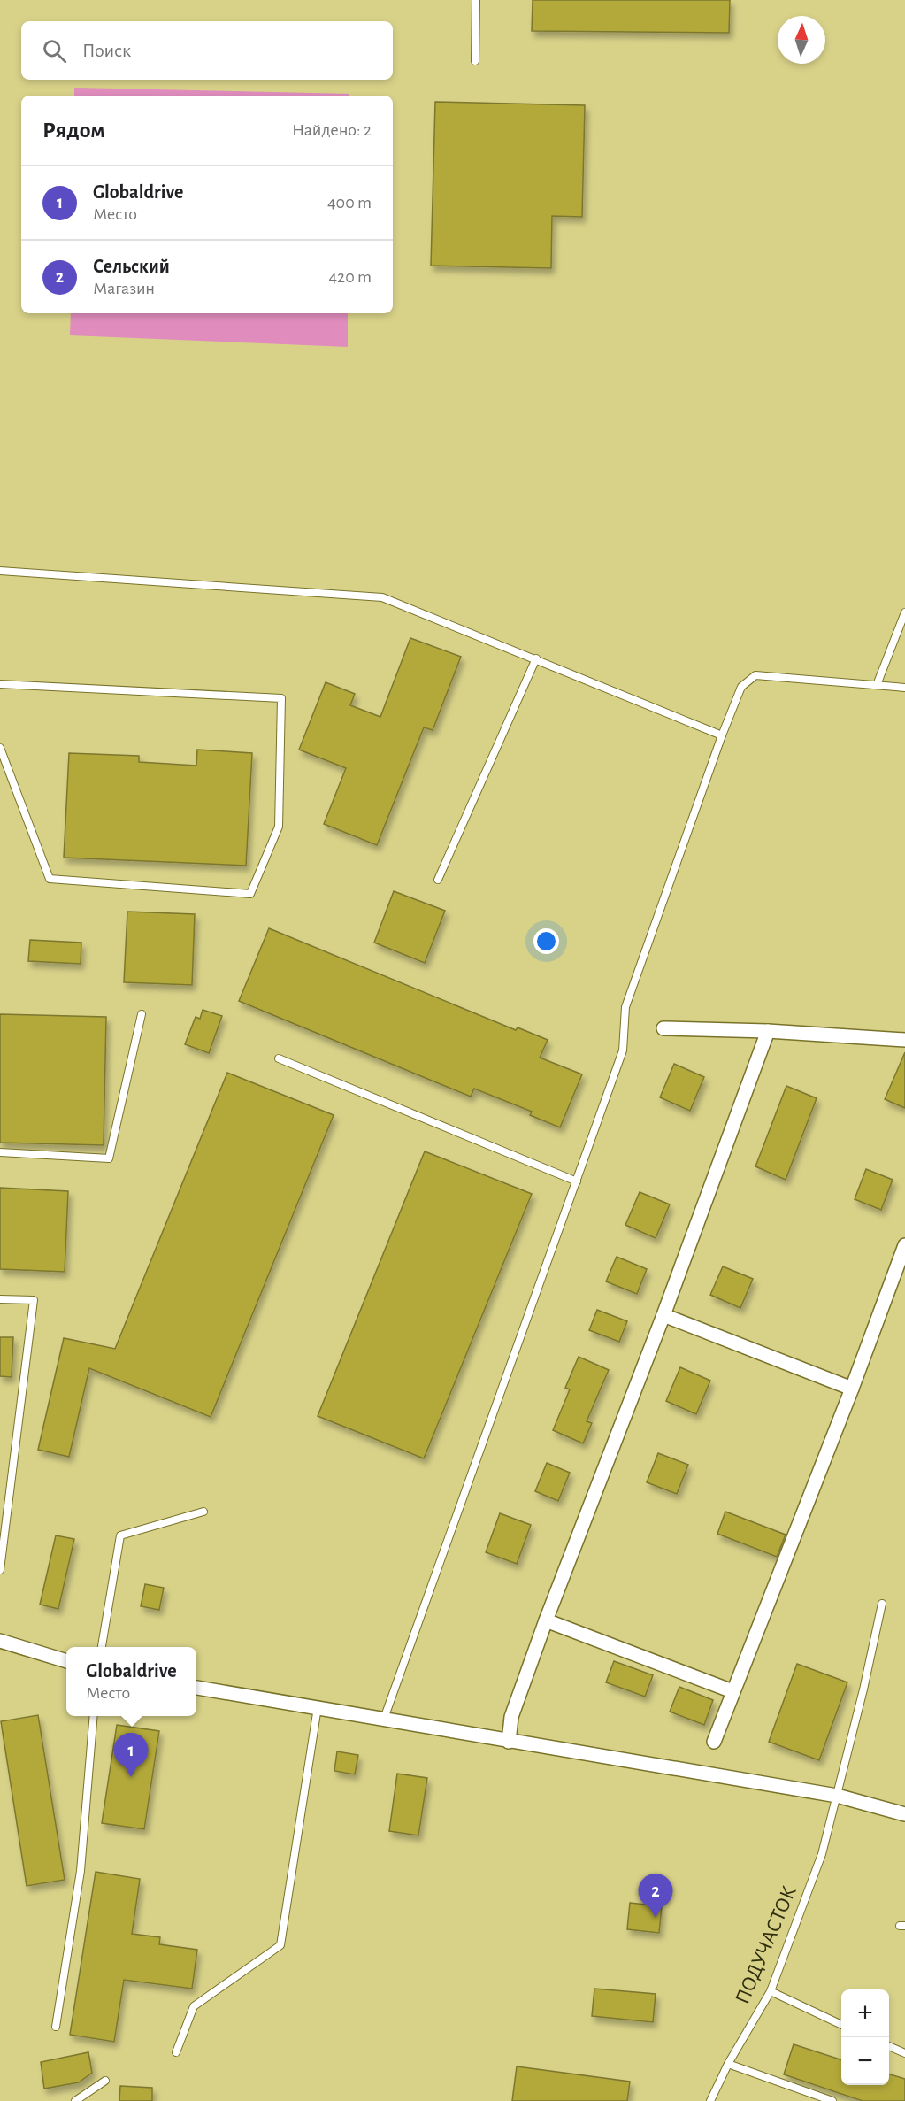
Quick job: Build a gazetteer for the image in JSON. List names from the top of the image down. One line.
{"streets":{"lane":["ПОДУЧАСТОК"]},"north":"top","page":{"search":"Поиск","heading":["Рядом","Найдено: 2"],"list":[{"mark":"1","name":"Globaldrive","note":"Место","value":"400 m"},{"mark":"2","name":"Сельский","note":"Магазин","value":"420 m"}],"popup":["Globaldrive","Место"],"pins":["1","2"],"map_buttons":["+","−"]}}
